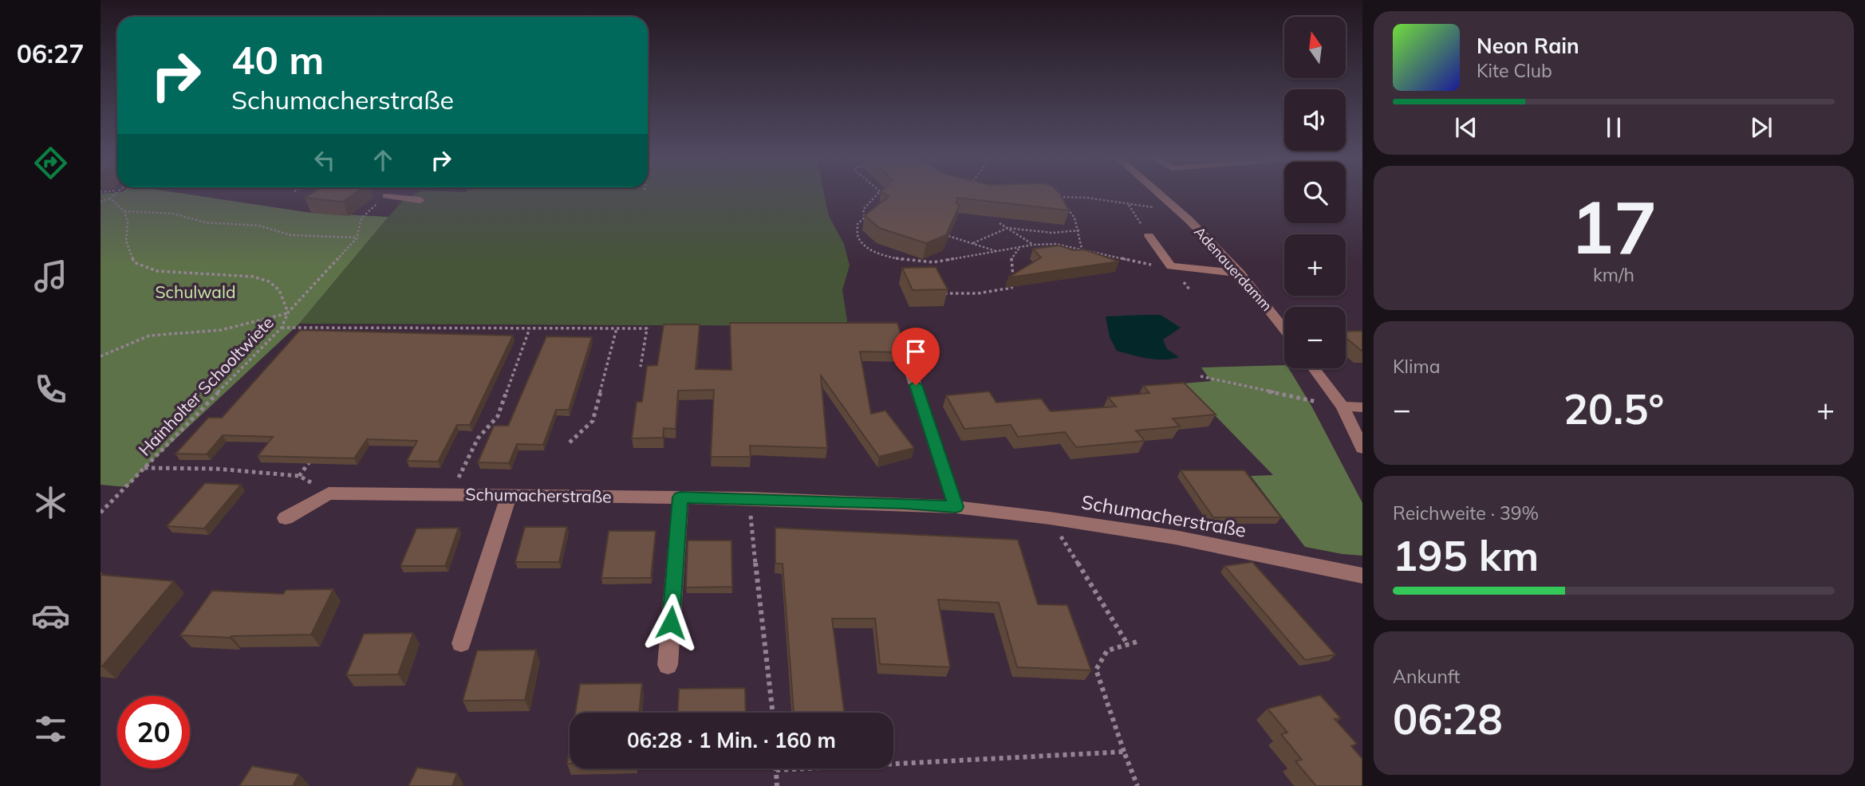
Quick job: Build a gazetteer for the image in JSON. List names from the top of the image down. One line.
{"streets":{"street":["Adenauerdamm","Schumacherstraße"],"path":["Hainholter Schooltwiete"]},"parks":["Schulwald"],"north":"top","page":{"tabs":"06:27","map_buttons":["+","−"],"turn":["40 m","Schumacherstraße"],"song":["Neon Rain","Kite Club"],"tile":[["17","km/h"],"Klima",["Reichweite · 39%","195 km"],["Ankunft","06:28"]],"heat":["−","20.5°","+"],"limit":"20","trip":"06:28 · 1 Min. · 160 m"}}
